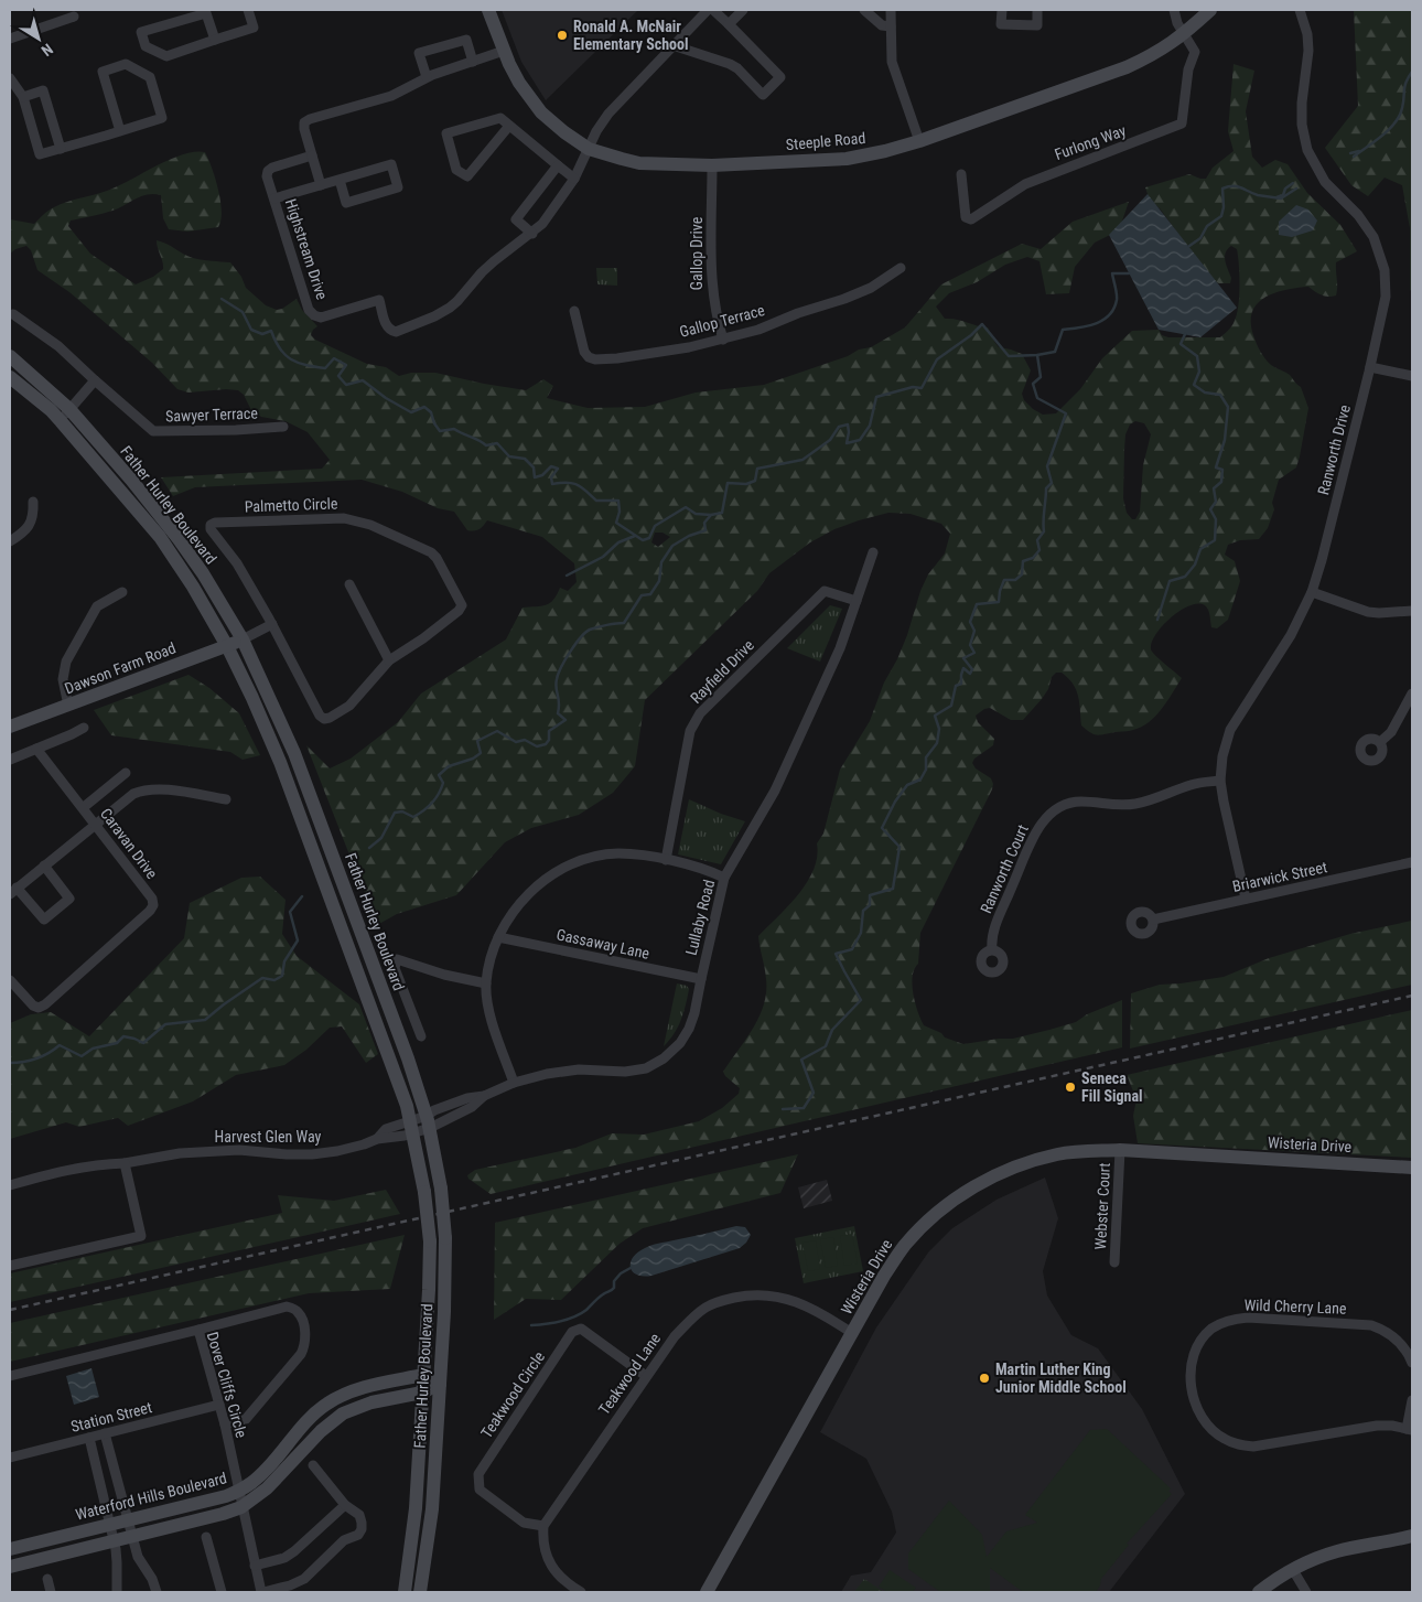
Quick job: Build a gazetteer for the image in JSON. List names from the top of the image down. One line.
{"streets":{"street":["Steeple Road","Furlong Way","Highstream Drive","Gallop Drive","Gallop Terrace","Sawyer Terrace","Ranworth Drive","Father Hurley Boulevard","Palmetto Circle","Dawson Farm Road","Rayfield Drive","Caravan Drive","Ranworth Court","Briarwick Street","Lullaby Road","Gassaway Lane","Harvest Glen Way","Wisteria Drive","Webster Court","Wild Cherry Lane","Teakwood Lane","Dover Cliffs Circle","Teakwood Circle","Station Street","Waterford Hills Boulevard"]},"crossings":[["Steeple Road","Furlong Way"],["Steeple Road","Highstream Drive"],["Steeple Road","Gallop Drive"],["Gallop Drive","Gallop Terrace"],["Ranworth Drive","Ranworth Court"],["Ranworth Drive","Briarwick Street"],["Father Hurley Boulevard","Dawson Farm Road"],["Father Hurley Boulevard","Lullaby Road"],["Father Hurley Boulevard","Harvest Glen Way"],["Father Hurley Boulevard","Waterford Hills Boulevard"],["Rayfield Drive","Lullaby Road"],["Lullaby Road","Gassaway Lane"],["Lullaby Road","Harvest Glen Way"],["Wisteria Drive","Webster Court"],["Wisteria Drive","Teakwood Lane"],["Teakwood Lane","Teakwood Circle"],["Dover Cliffs Circle","Station Street"],["Dover Cliffs Circle","Waterford Hills Boulevard"]],"places":["Ronald A. McNair Elementary School","Seneca Fill Signal","Martin Luther King Junior Middle School"],"north":"bottom right"}
